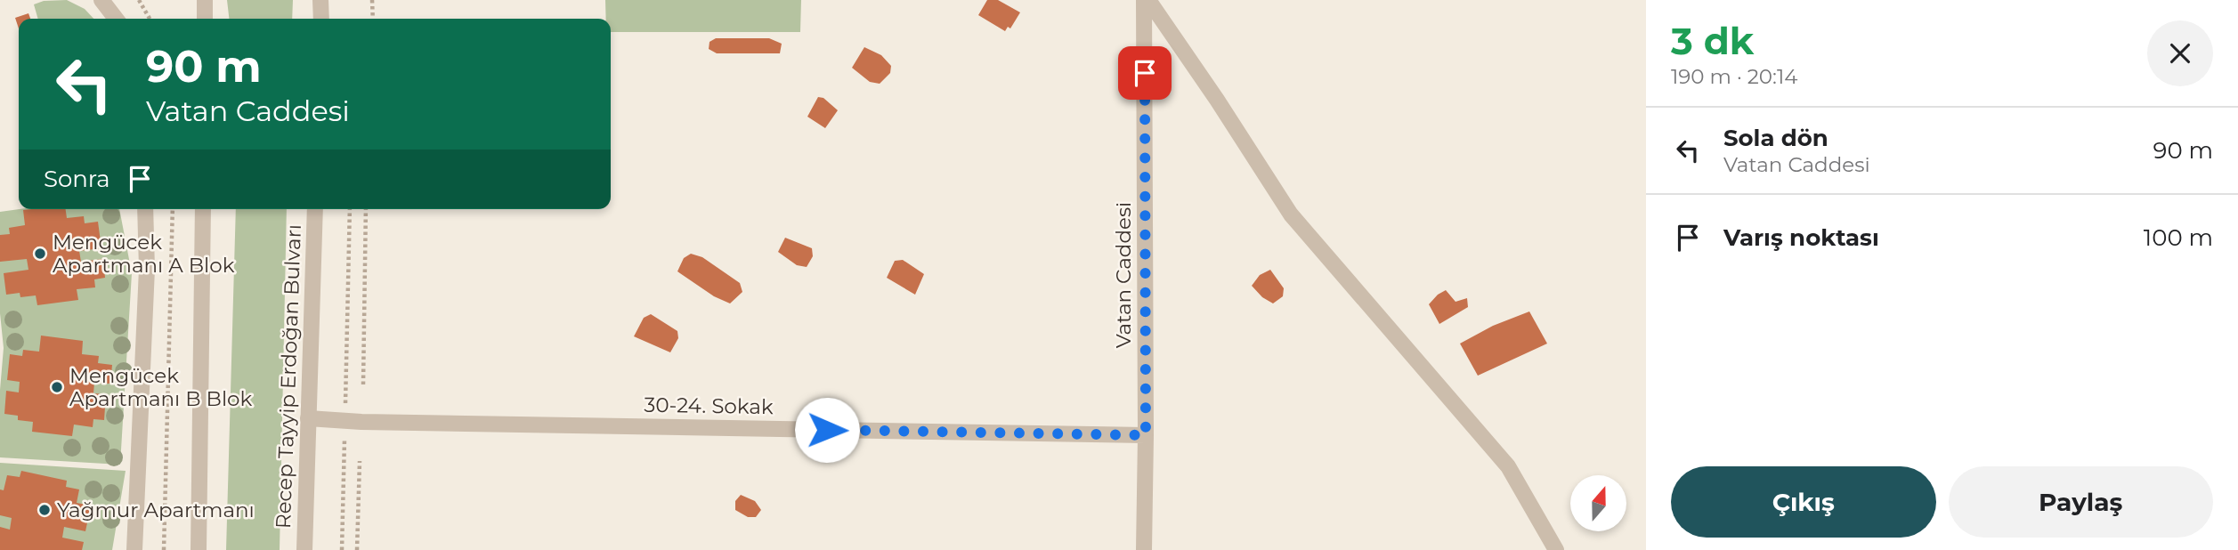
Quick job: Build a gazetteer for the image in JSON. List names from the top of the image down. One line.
{"streets":{"street":["Vatan Caddesi","Recep Tayyip Erdoğan Bulvarı","30-24. Sokak"]},"crossings":[["Vatan Caddesi","30-24. Sokak"],["Recep Tayyip Erdoğan Bulvarı","30-24. Sokak"]],"places":["Mengücek Apartmanı A Blok","Mengücek Apartmanı B Blok","Yağmur Apartmanı"],"north":"top","page":{"heading":["3 dk","190 m · 20:14"],"turn":["90 m","Vatan Caddesi"],"list":[{"name":"Sola dön","note":"Vatan Caddesi","value":"90 m"},{"name":"Varış noktası","value":"100 m"}],"then":"Sonra","buttons":["Çıkış","Paylaş"]}}
